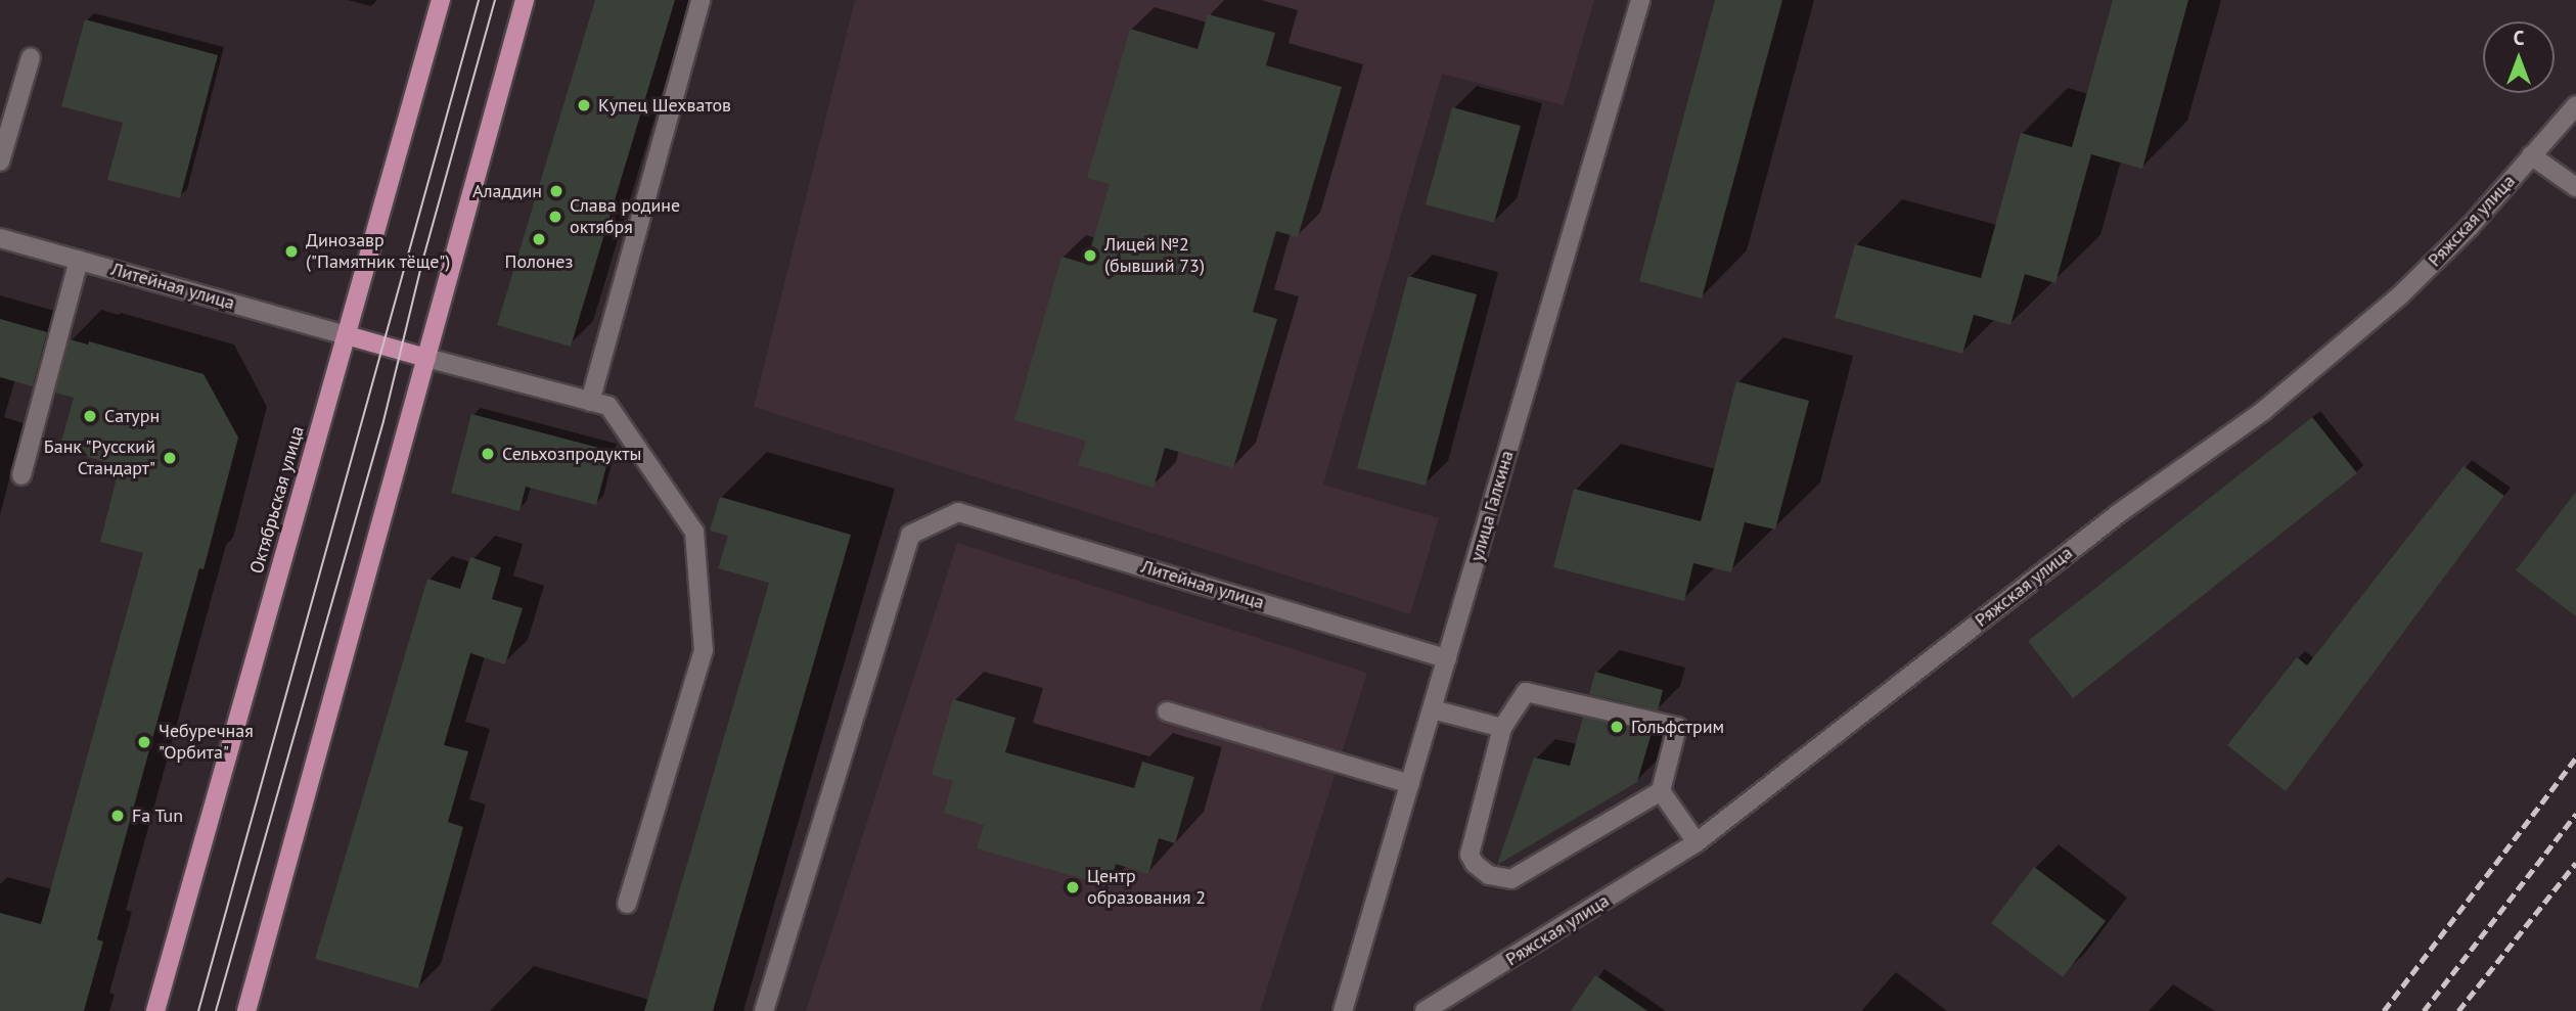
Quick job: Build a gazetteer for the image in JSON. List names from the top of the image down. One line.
{"streets":{"main road":["Октябрьская улица"],"street":["Ряжская улица","Литейная улица","улица Галкина"]},"crossings":[["Литейная улица","Октябрьская улица"],["Литейная улица","улица Галкина"]],"places":["Купец Шехватов","Аладдин","Слава родине октября","Полонез","Динозавр (\"Памятник тёще\")","Лицей №2 (бывший 73)","Сатурн","Сельхозпродукты","Банк \"Русский Стандарт\"","Гольфстрим","Чебуречная \"Орбита\"","Fa Tun","Центр образования 2"],"north":"top"}
